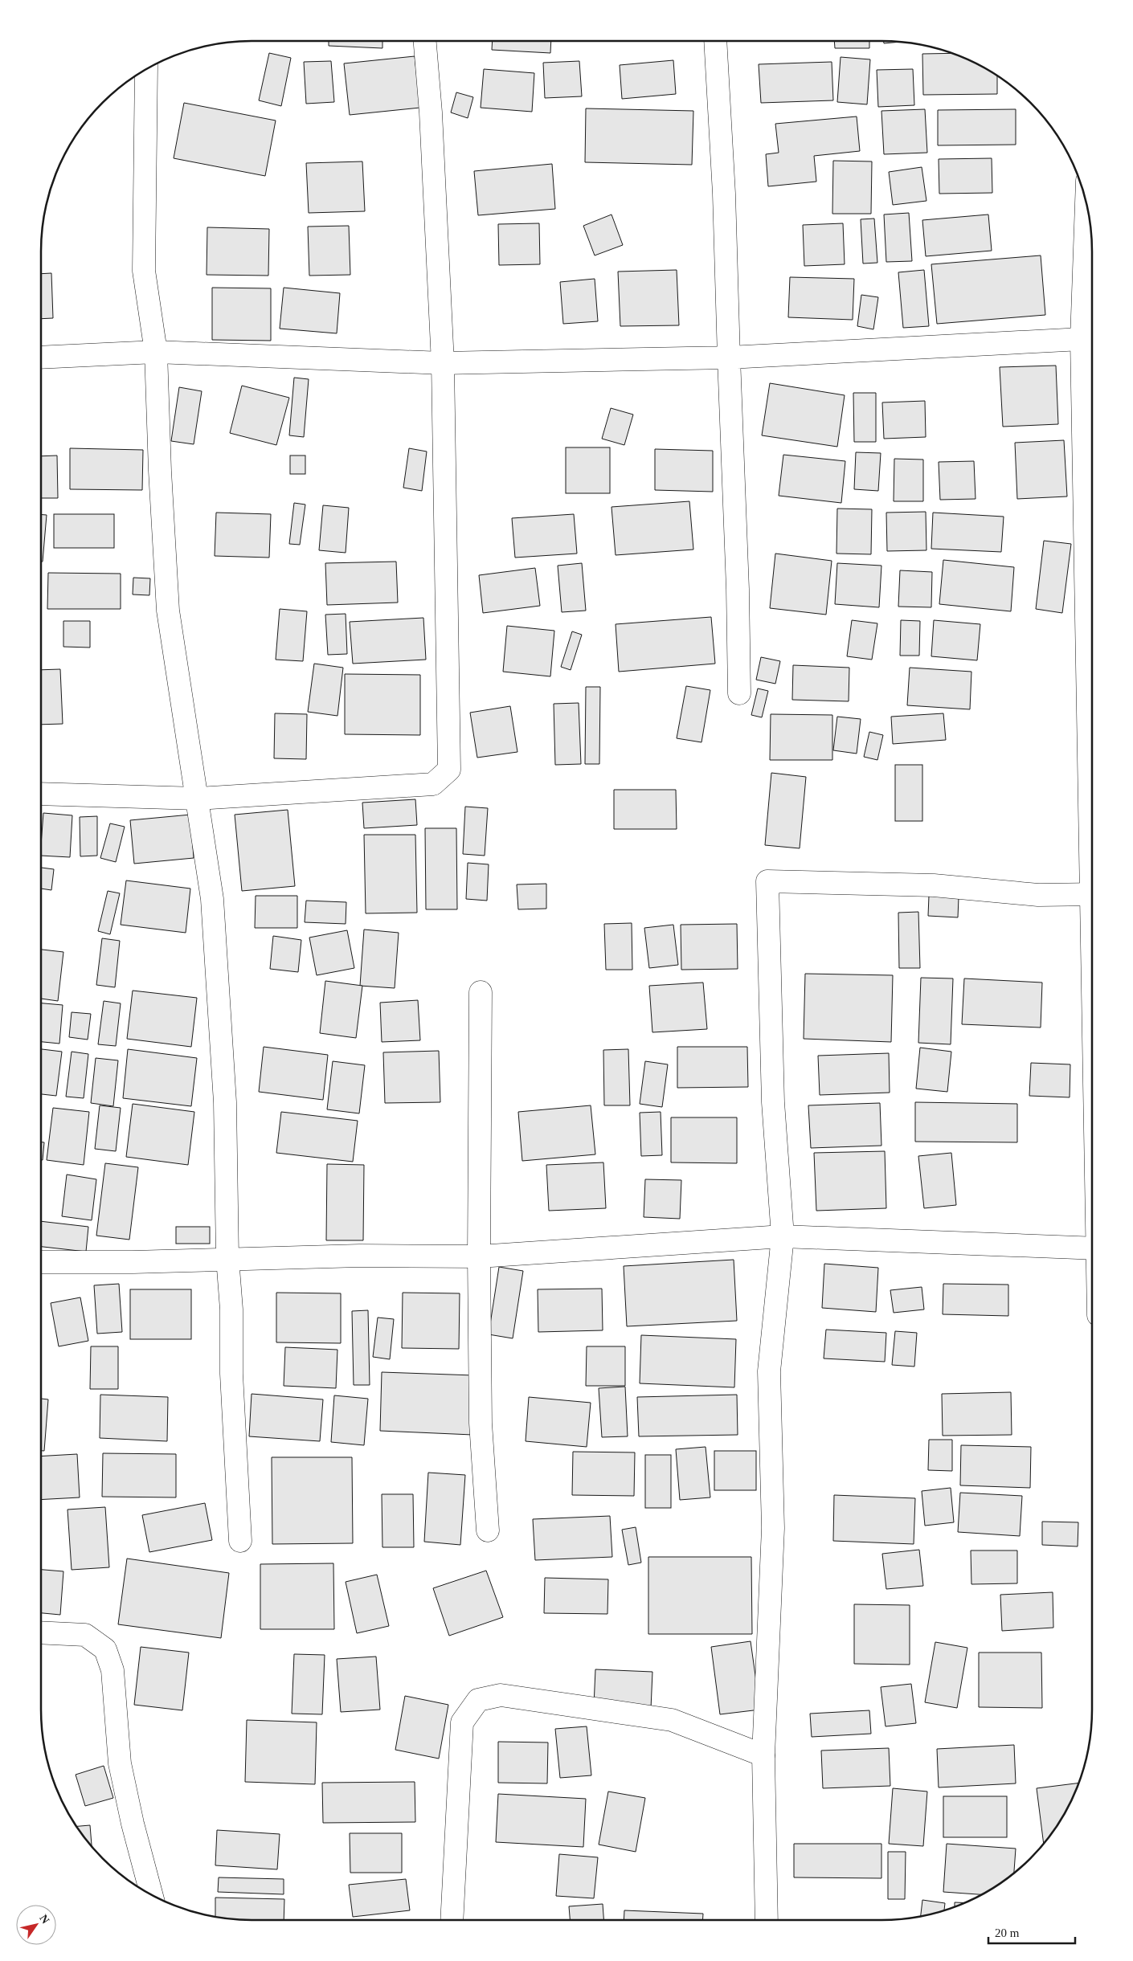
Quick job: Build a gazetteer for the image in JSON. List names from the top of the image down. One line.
{"scale_bar":"20 m","north":"top right"}
